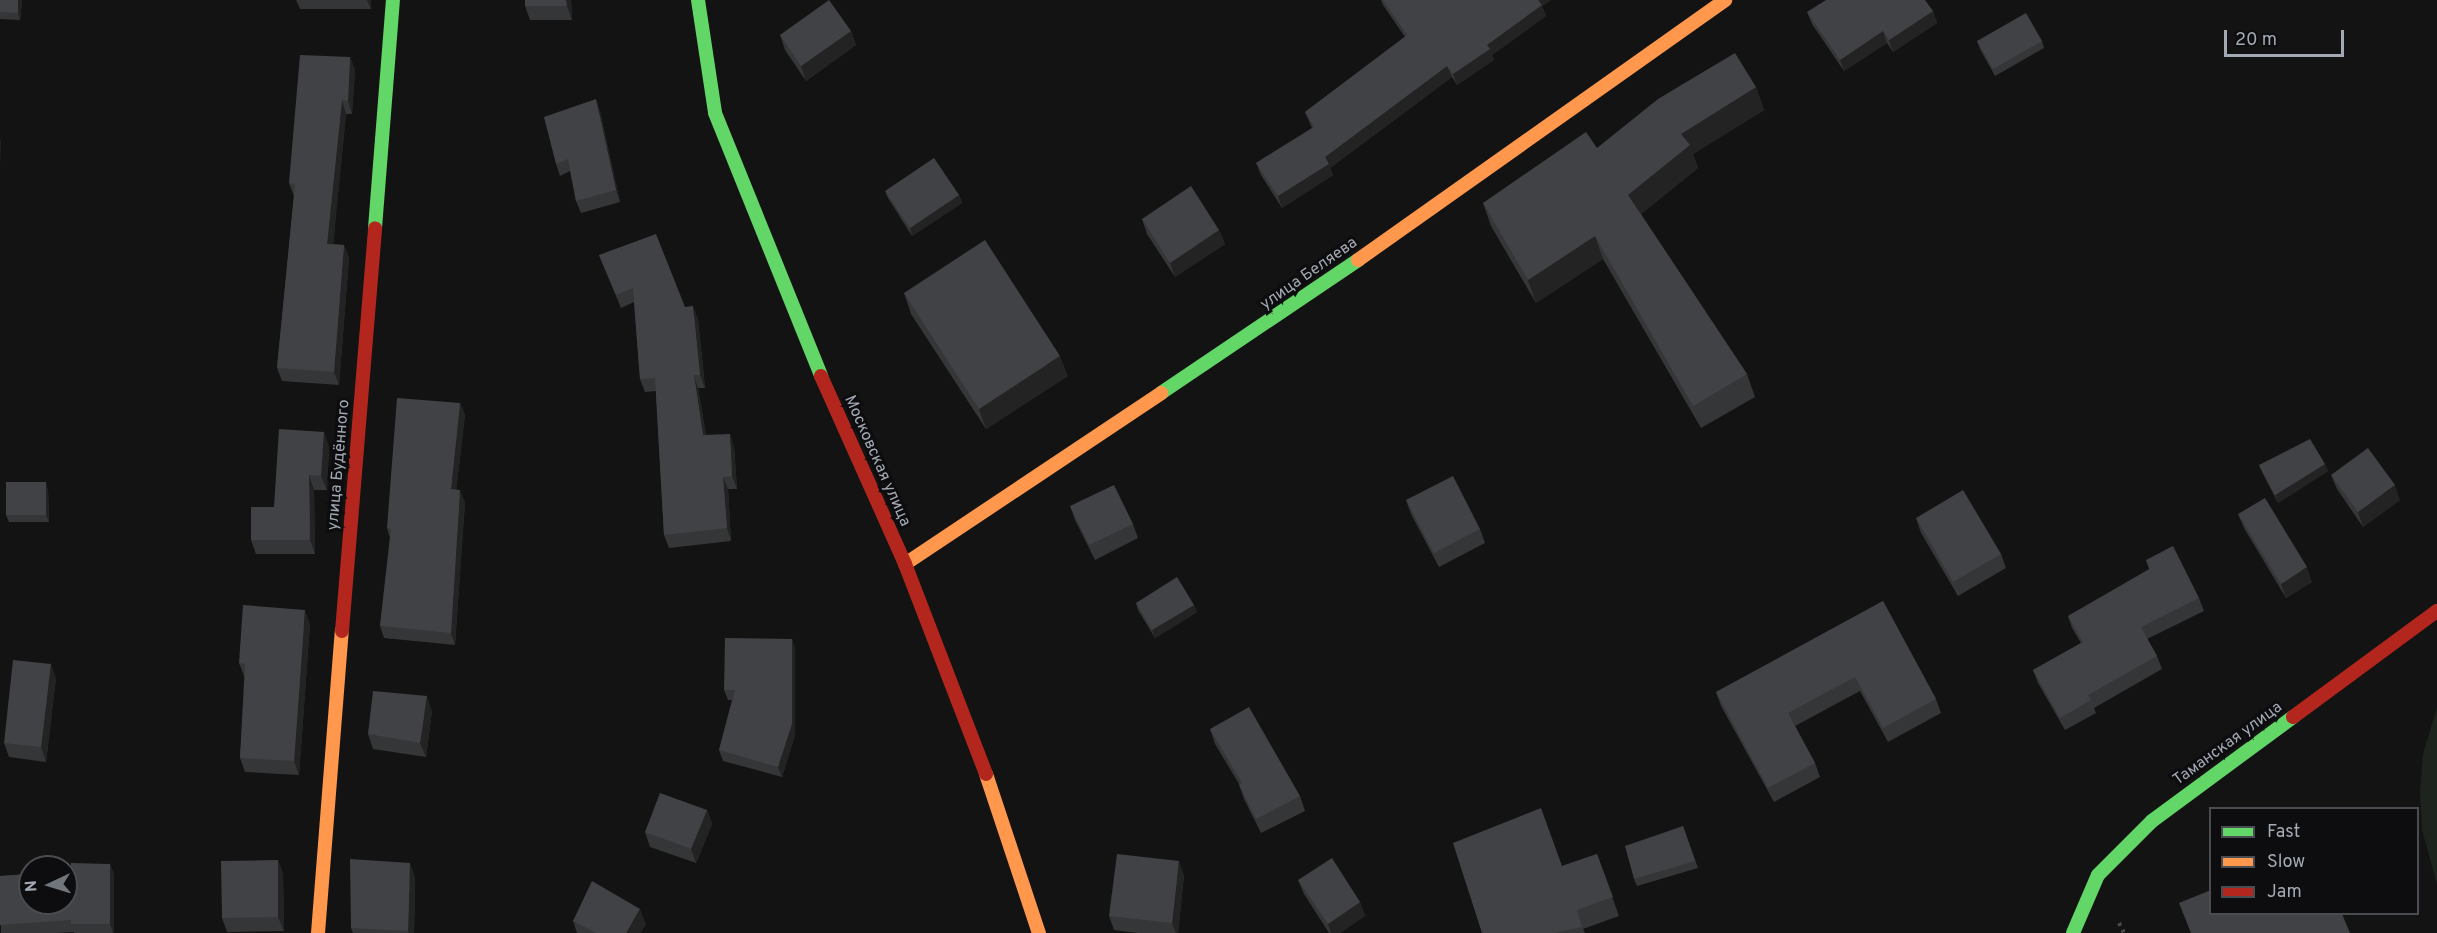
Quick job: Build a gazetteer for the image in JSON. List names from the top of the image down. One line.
{"streets":{"street":["улица Беляева","Московская улица","улица Будённого","Таманская улица"]},"crossings":[["улица Беляева","Московская улица"]],"legend":["Fast","Slow","Jam"],"scale_bar":"20 m","north":"left"}
